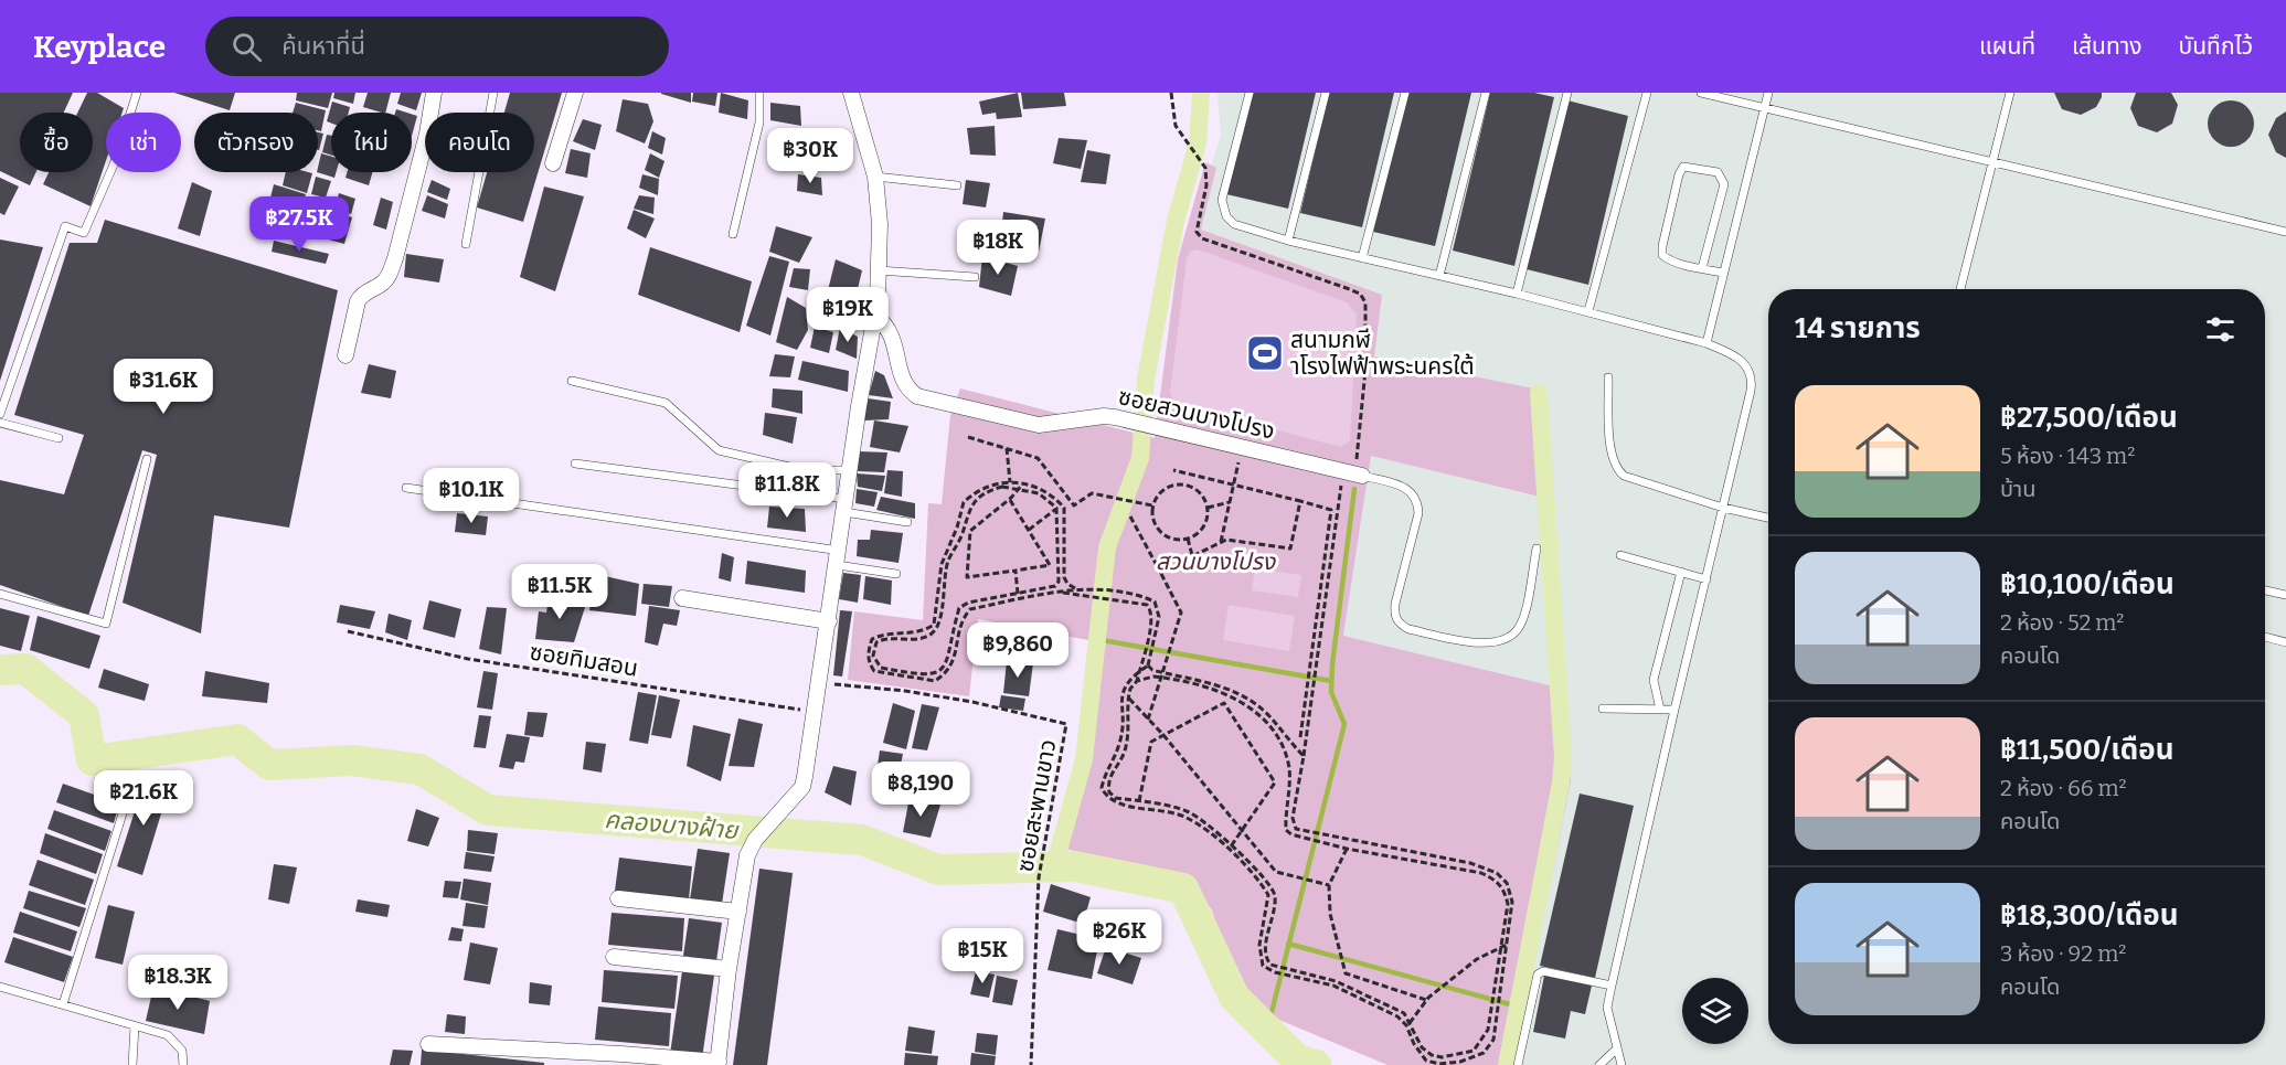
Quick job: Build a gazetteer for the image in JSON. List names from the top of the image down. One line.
{"streets":{"street":["ซอยสวนบางโปรง"],"path":["ซอยทิมสอน","ซอยสะพานขาว"]},"water":["คลองบางฝ้าย"],"parks":["สวนบางโปรง"],"places":{"sports":["สนามกฬี าโรงไฟฟ้าพระนครใต้"]},"page":{"header":"Keyplace","search":"ค้นหาที่นี่","nav":["แผนที่","เส้นทาง","บันทึกไว้"],"chip":["ซื้อ","เช่า","ตัวกรอง","ใหม่","คอนโด"],"price":["฿30K","฿27.5K","฿18K","฿19K","฿31.6K","฿11.8K","฿10.1K","฿11.5K","฿9,860","฿8,190","฿21.6K","฿26K","฿15K","฿18.3K"],"heading":"14 รายการ","list":[{"name":"฿27,500/เดือน","note":"5 ห้อง · 143 m² · บ้าน"},{"name":"฿10,100/เดือน","note":"2 ห้อง · 52 m² · คอนโด"},{"name":"฿11,500/เดือน","note":"2 ห้อง · 66 m² · คอนโด"},{"name":"฿18,300/เดือน","note":"3 ห้อง · 92 m² · คอนโด"}]}}
